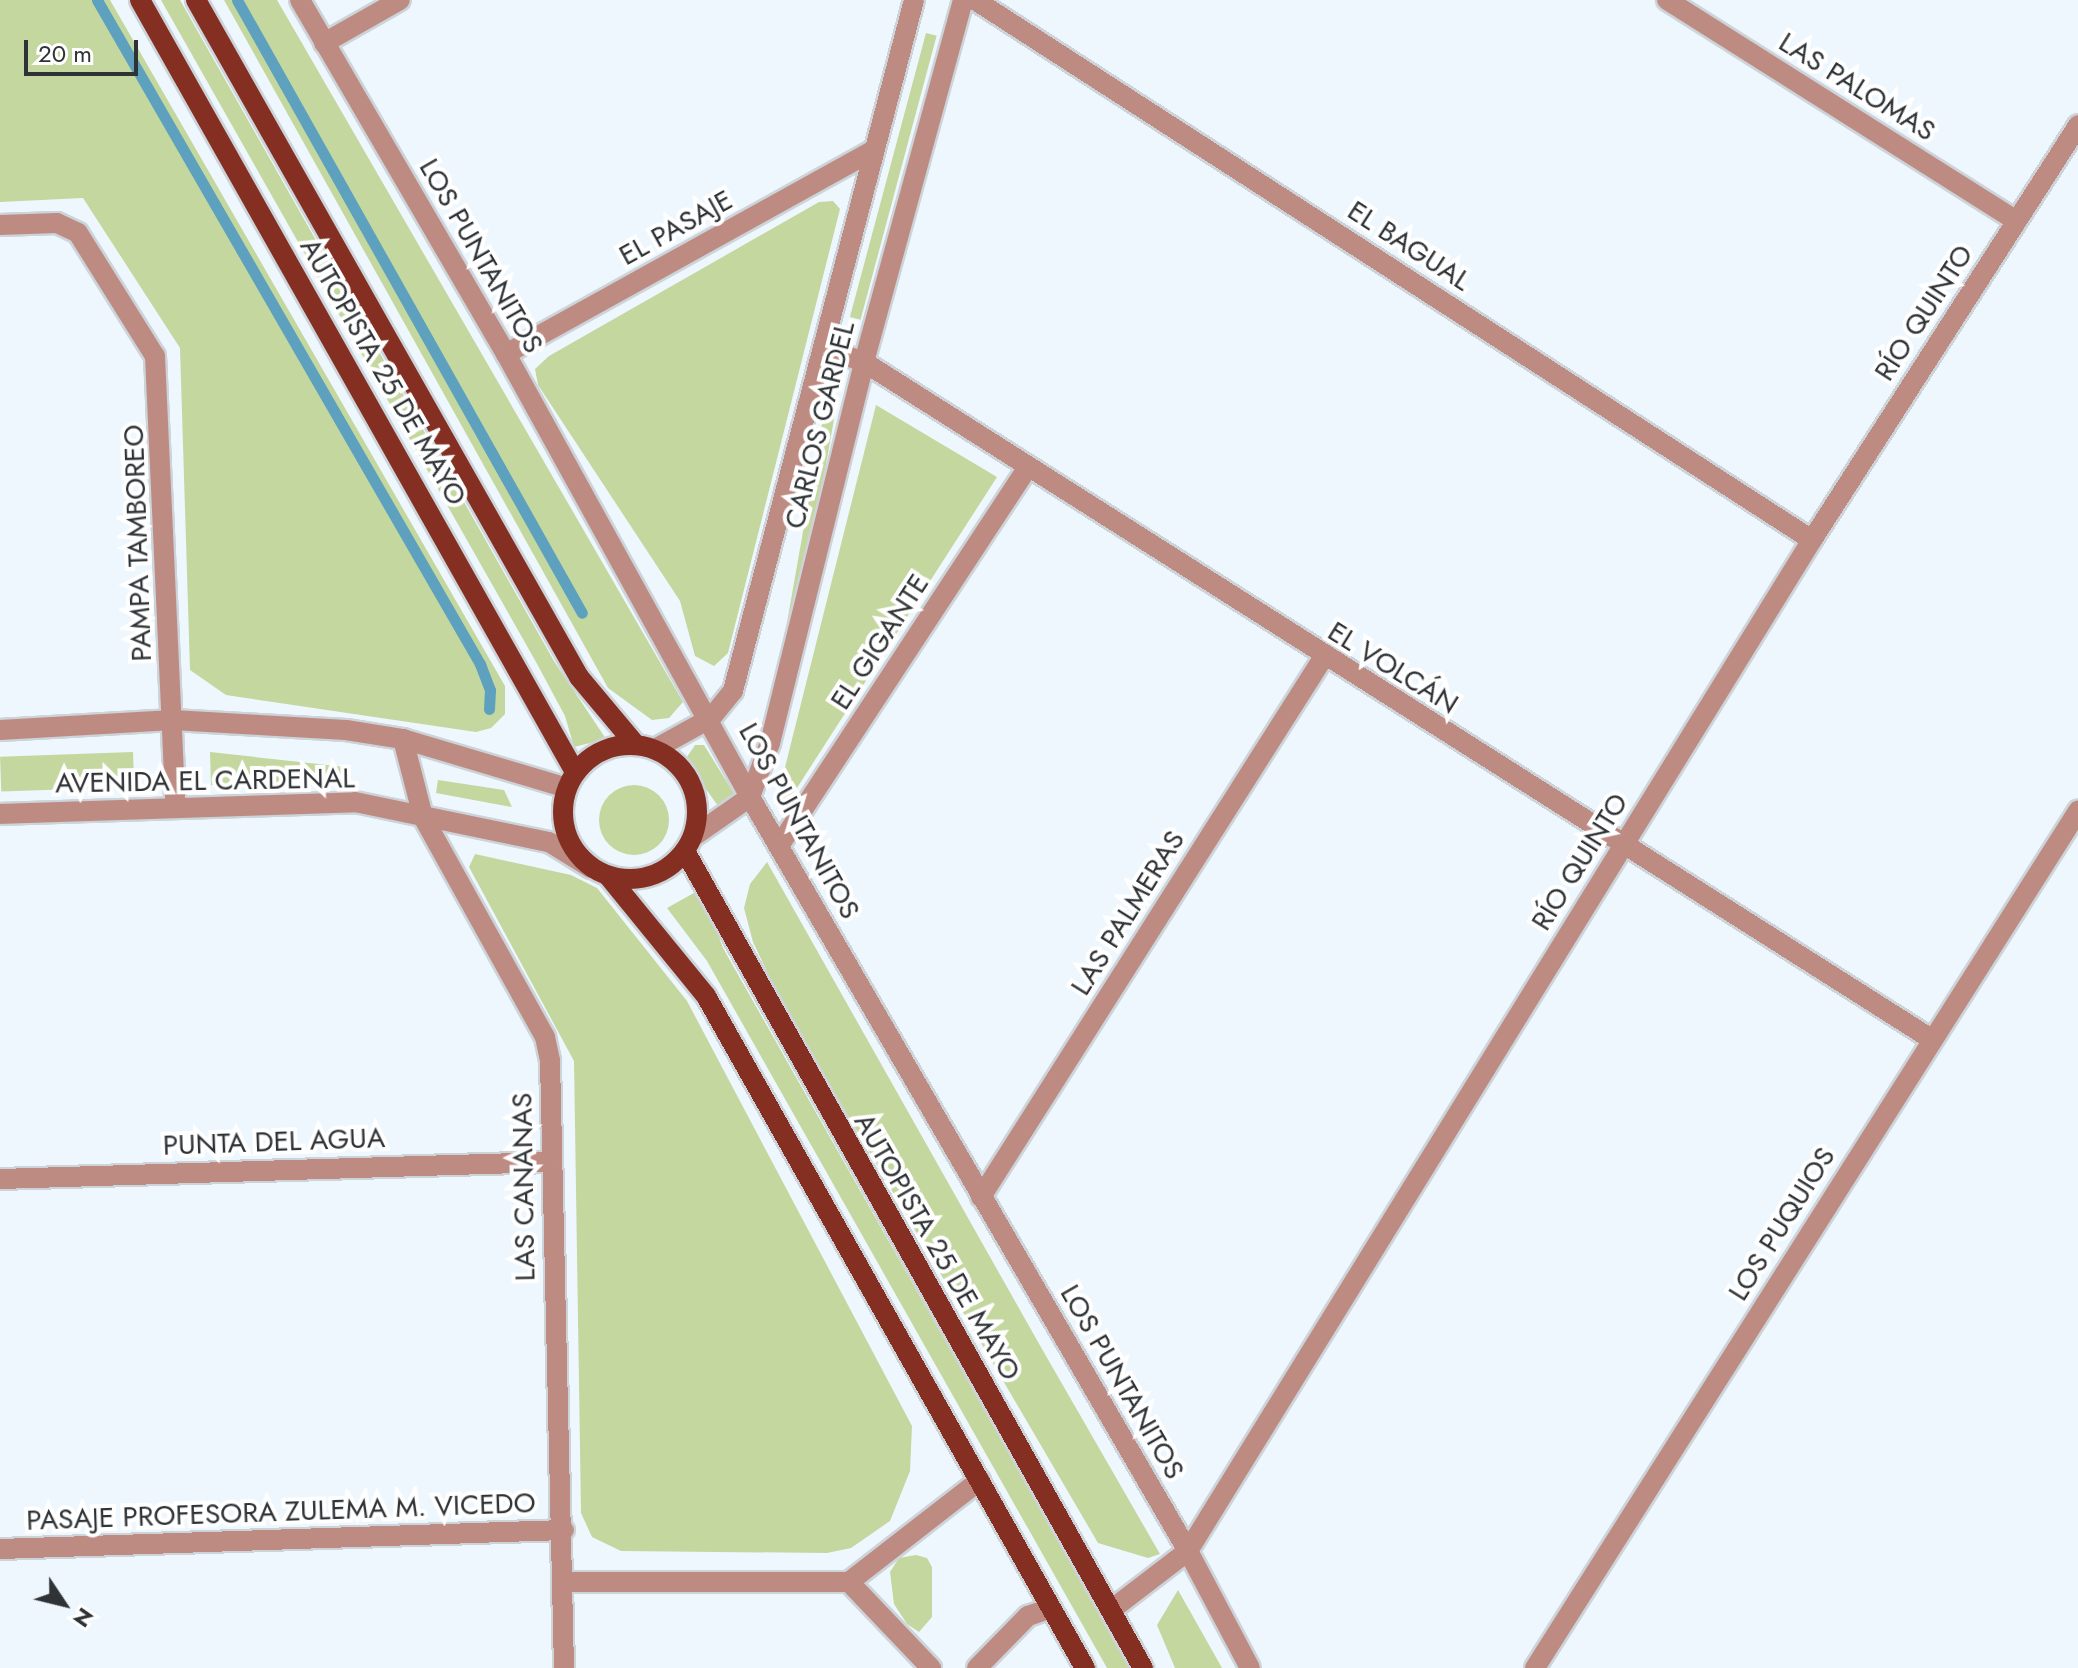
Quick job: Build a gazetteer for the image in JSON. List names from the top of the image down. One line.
{"streets":{"main road":["AUTOPISTA 25 DE MAYO"],"street":["LAS PALOMAS","EL PASAJE","EL BAGUAL","LOS PUNTANITOS","RÍO QUINTO","CARLOS GARDEL","PAMPA TAMBOREO","EL GIGANTE","EL VOLCÁN","AVENIDA EL CARDENAL","LAS PALMERAS","PUNTA DEL AGUA","LAS CANANAS","LOS PUQUIOS","PASAJE PROFESORA ZULEMA M. VICEDO"]},"crossings":[["LAS PALOMAS","RÍO QUINTO"],["EL PASAJE","LOS PUNTANITOS"],["EL PASAJE","CARLOS GARDEL"],["EL BAGUAL","RÍO QUINTO"],["LOS PUNTANITOS","RÍO QUINTO"],["LOS PUNTANITOS","CARLOS GARDEL"],["LOS PUNTANITOS","EL GIGANTE"],["LOS PUNTANITOS","LAS PALMERAS"],["RÍO QUINTO","AUTOPISTA 25 DE MAYO"],["RÍO QUINTO","EL VOLCÁN"],["AUTOPISTA 25 DE MAYO","CARLOS GARDEL"],["AUTOPISTA 25 DE MAYO","AVENIDA EL CARDENAL"],["CARLOS GARDEL","EL VOLCÁN"],["CARLOS GARDEL","AVENIDA EL CARDENAL"],["PAMPA TAMBOREO","AVENIDA EL CARDENAL"],["EL GIGANTE","EL VOLCÁN"],["EL VOLCÁN","LAS PALMERAS"],["EL VOLCÁN","LOS PUQUIOS"],["AVENIDA EL CARDENAL","LAS CANANAS"],["PUNTA DEL AGUA","LAS CANANAS"],["LAS CANANAS","PASAJE PROFESORA ZULEMA M. VICEDO"]],"scale_bar":"20 m","north":"bottom right"}
